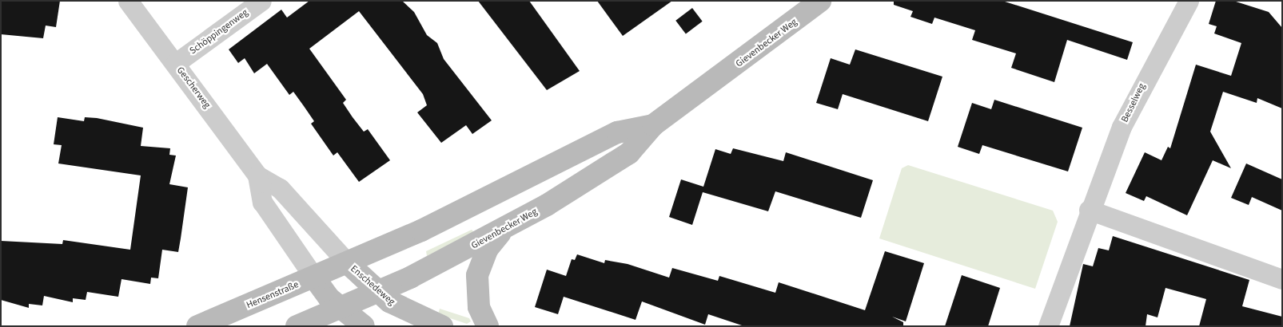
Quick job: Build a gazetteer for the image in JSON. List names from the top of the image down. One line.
{"streets":{"main road":["Gievenbecker Weg","Enschedeweg","Hensenstraße"],"street":["Schöppingenweg","Gescherweg","Besselweg"]},"crossings":[["Schöppingenweg","Gescherweg"],["Gievenbecker Weg","Gescherweg"],["Gievenbecker Weg","Enschedeweg"],["Gievenbecker Weg","Hensenstraße"],["Gescherweg","Enschedeweg"],["Gescherweg","Hensenstraße"],["Enschedeweg","Hensenstraße"]]}
